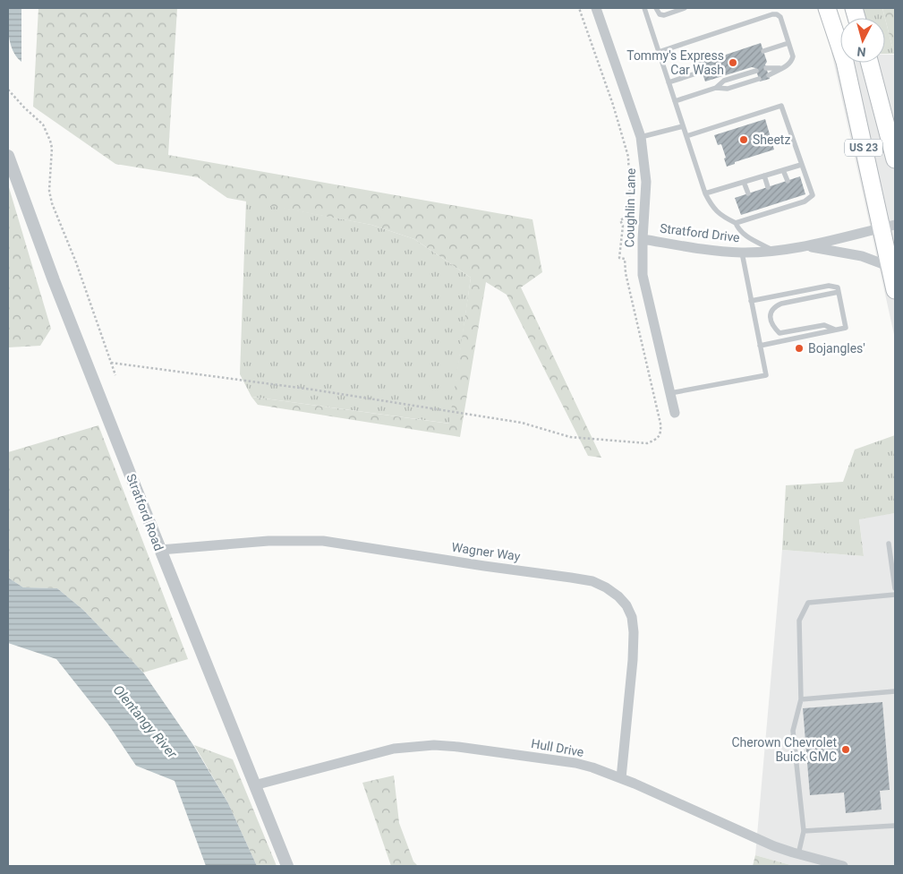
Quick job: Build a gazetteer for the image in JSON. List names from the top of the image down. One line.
{"streets":{"highway":["US 23"],"street":["Coughlin Lane","Stratford Drive","Stratford Road","Wagner Way","Hull Drive"]},"crossings":[["US 23","Stratford Drive"],["Coughlin Lane","Stratford Drive"],["Stratford Road","Wagner Way"],["Stratford Road","Hull Drive"],["Wagner Way","Hull Drive"]],"water":["Olentangy River"],"places":["Tommy's Express Car Wash","Sheetz","Bojangles'","Cherown Chevrolet Buick GMC"],"north":"bottom"}
